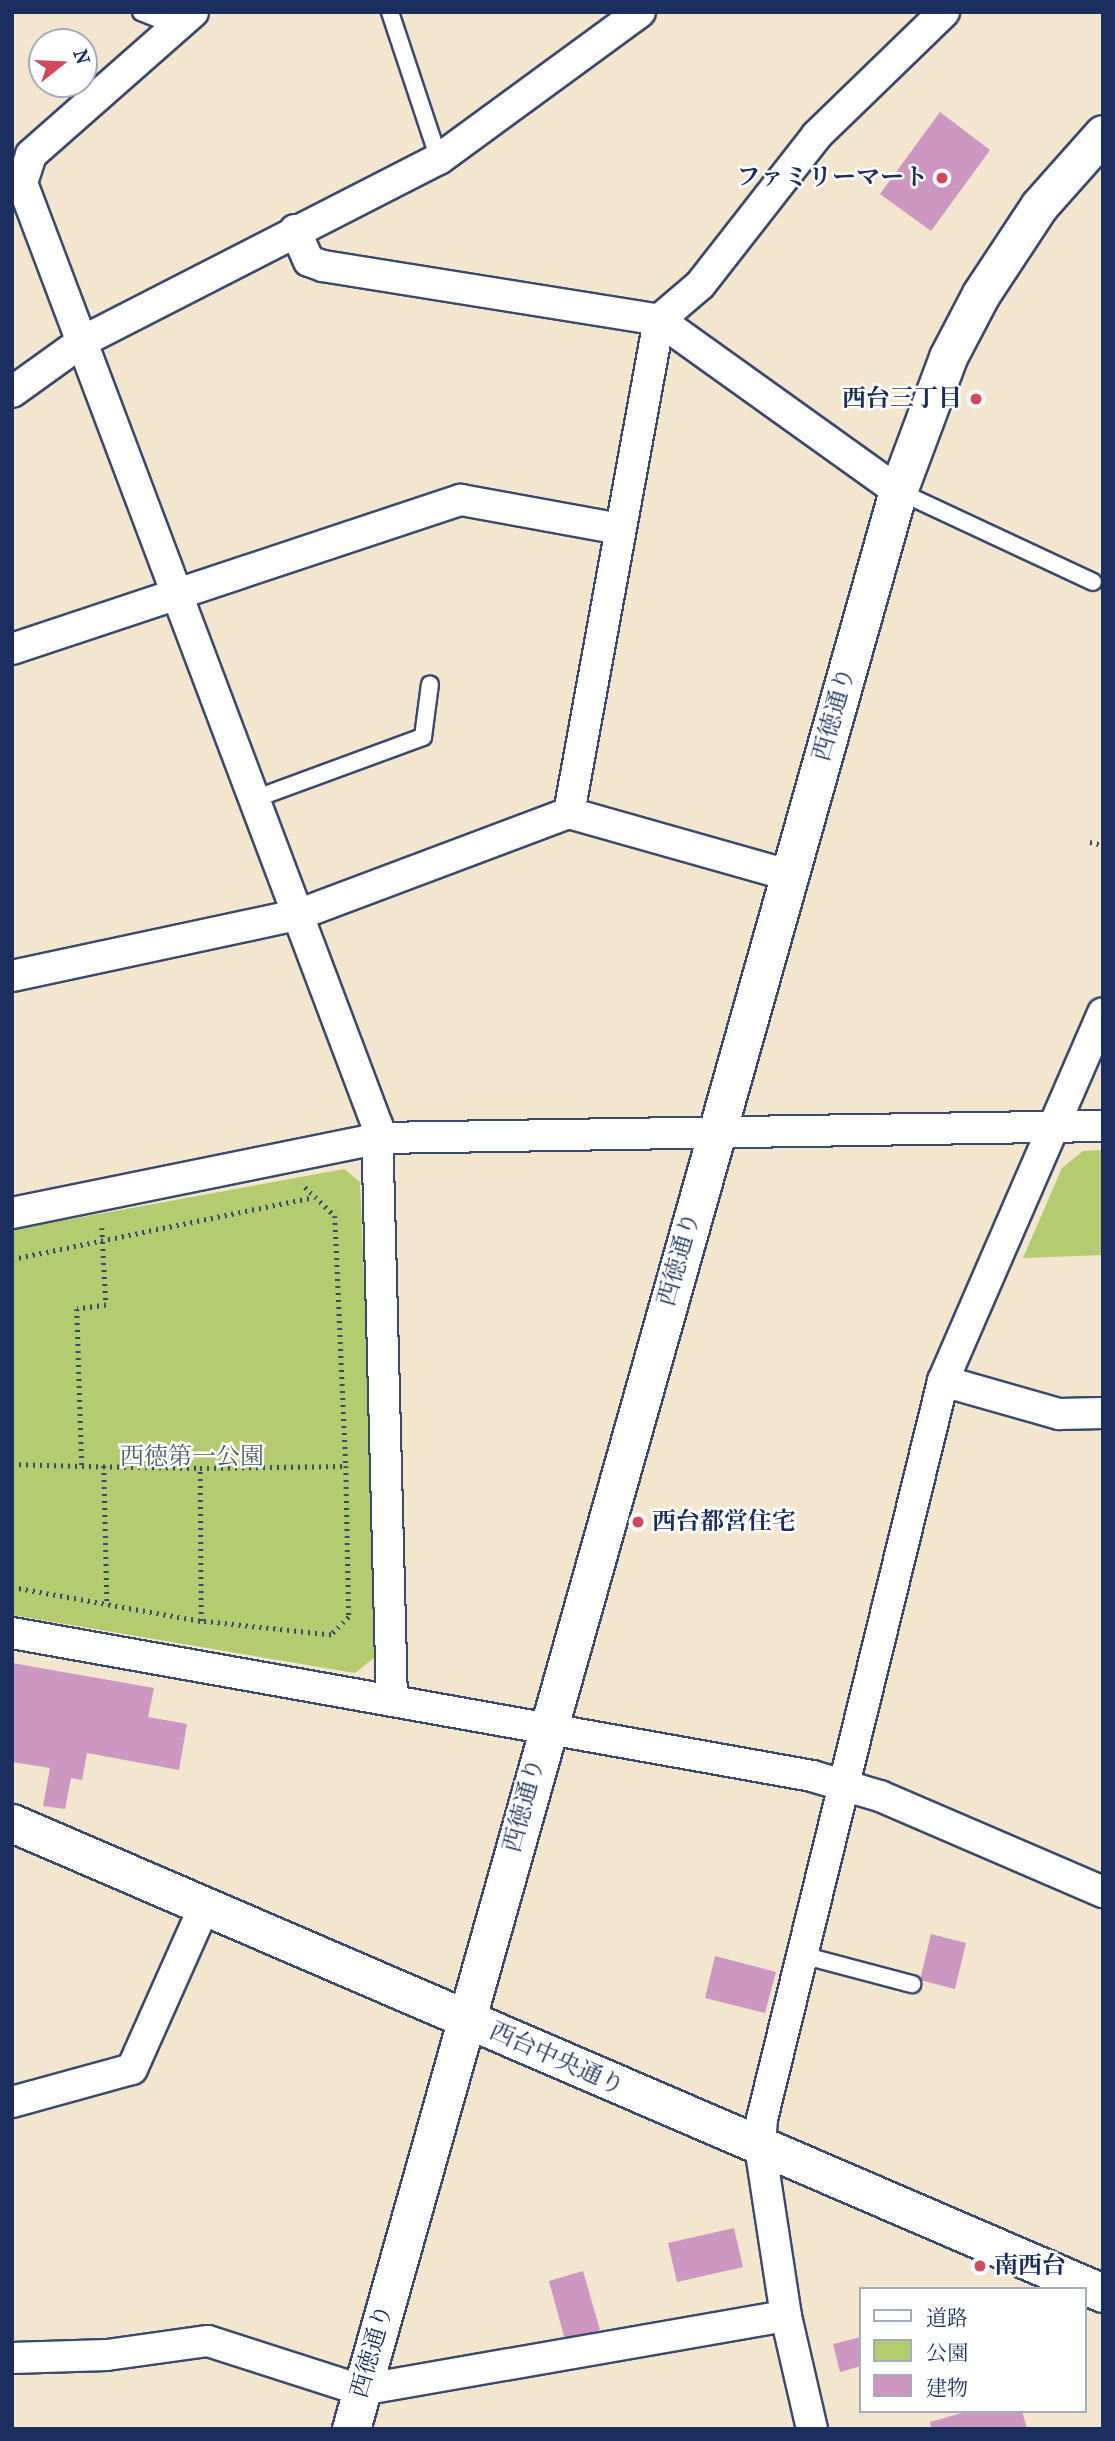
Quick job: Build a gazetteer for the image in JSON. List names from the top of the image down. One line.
{"streets":{"street":["西徳通り","西台中央通り"]},"crossings":[["西徳通り","西台中央通り"]],"parks":["西徳第一公園"],"places":["ファミリーマート","西台三丁目","西台都営住宅","南西台"],"legend":["道路","公園","建物"],"north":"right"}
